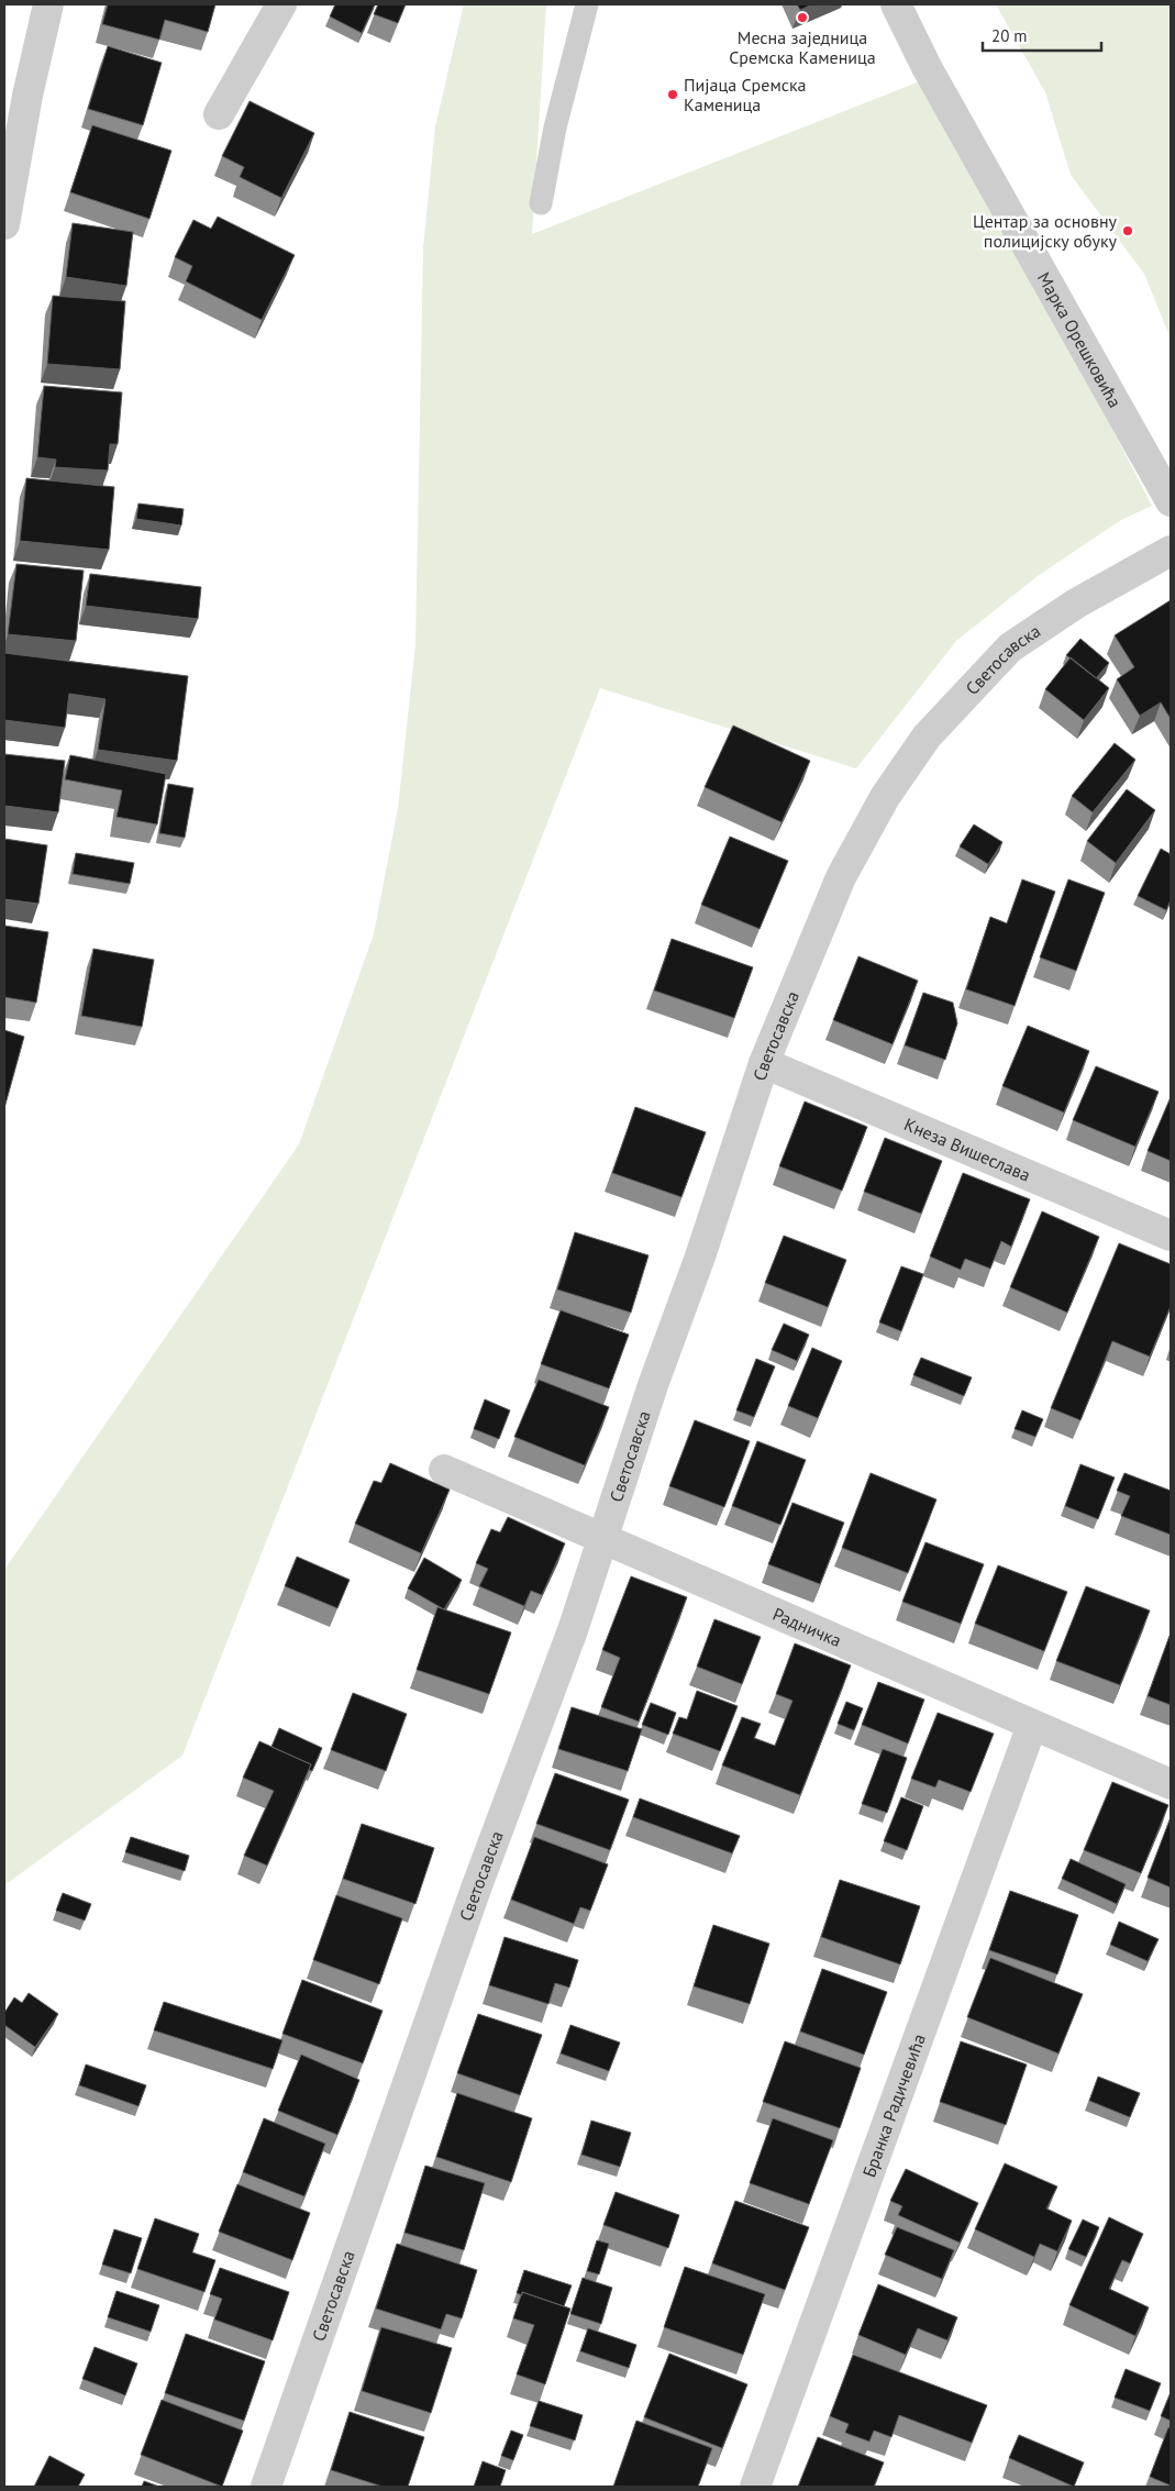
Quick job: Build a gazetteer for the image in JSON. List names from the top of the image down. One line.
{"streets":{"street":["Марка Орешковића","Светосавска","Кнеза Вишеслава","Радничка","Бранка Радичевића"]},"crossings":[["Светосавска","Кнеза Вишеслава"],["Светосавска","Радничка"],["Радничка","Бранка Радичевића"]],"places":["Месна заједница Сремска Каменица","Пијаца Сремска Каменица","Центар за основну полицијску обуку"],"scale_bar":"20 m"}
